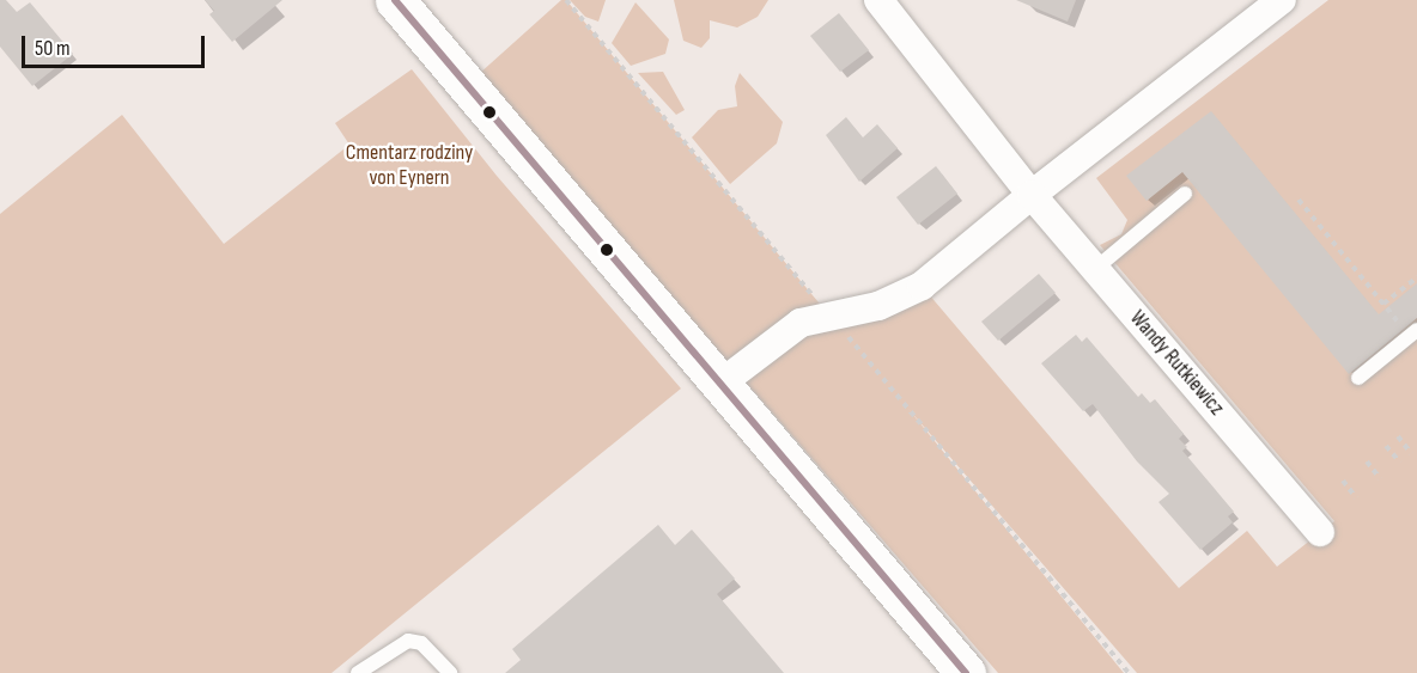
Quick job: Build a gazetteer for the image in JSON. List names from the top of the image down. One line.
{"streets":{"street":["Wandy Rutkiewicz"]},"parks":["Cmentarz rodziny von Eynern"],"scale_bar":"50 m"}
